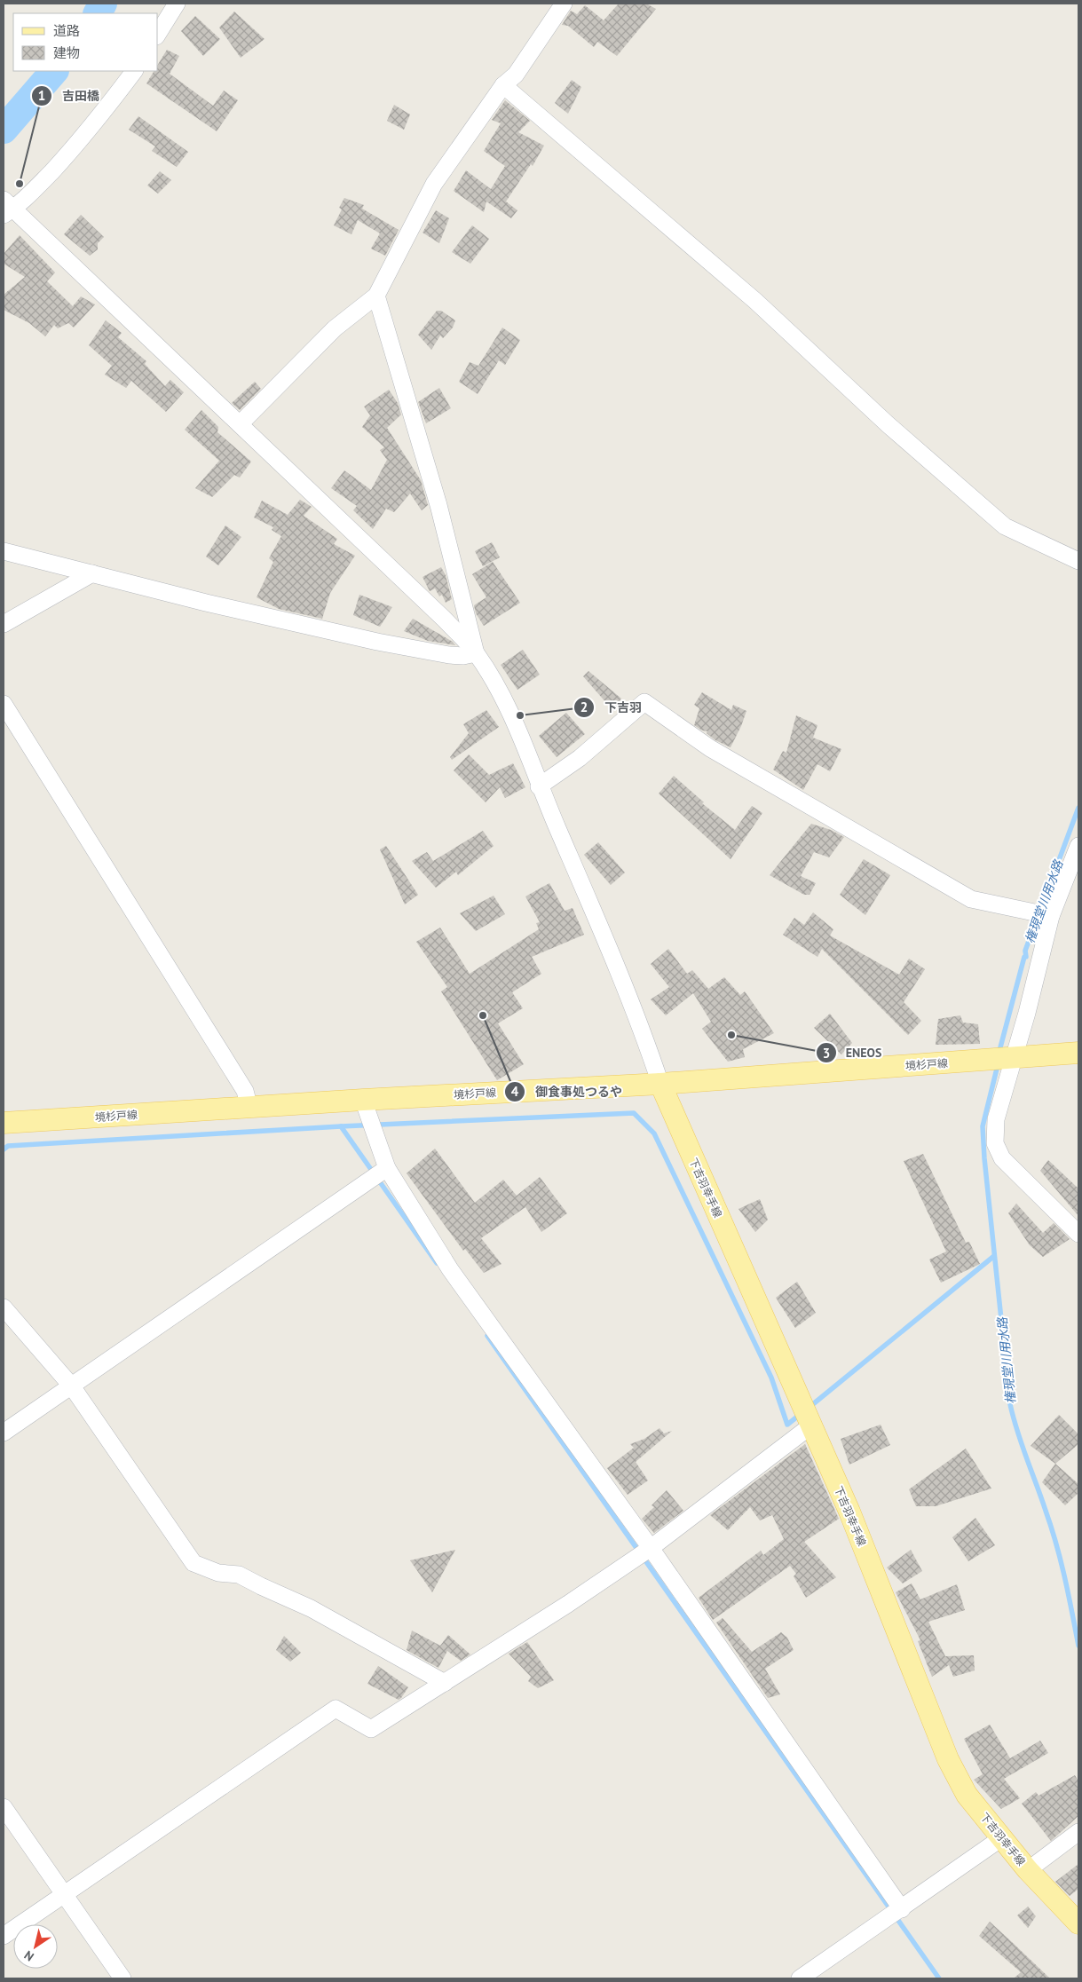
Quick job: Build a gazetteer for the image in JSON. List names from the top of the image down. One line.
{"streets":{"main road":["境杉戸線","下吉羽幸手線"]},"crossings":[["境杉戸線","下吉羽幸手線"]],"water":["権現堂川用水路"],"places":["吉田橋","下吉羽","御食事処つるや","ENEOS"],"legend":["道路","建物"],"north":"bottom left"}
